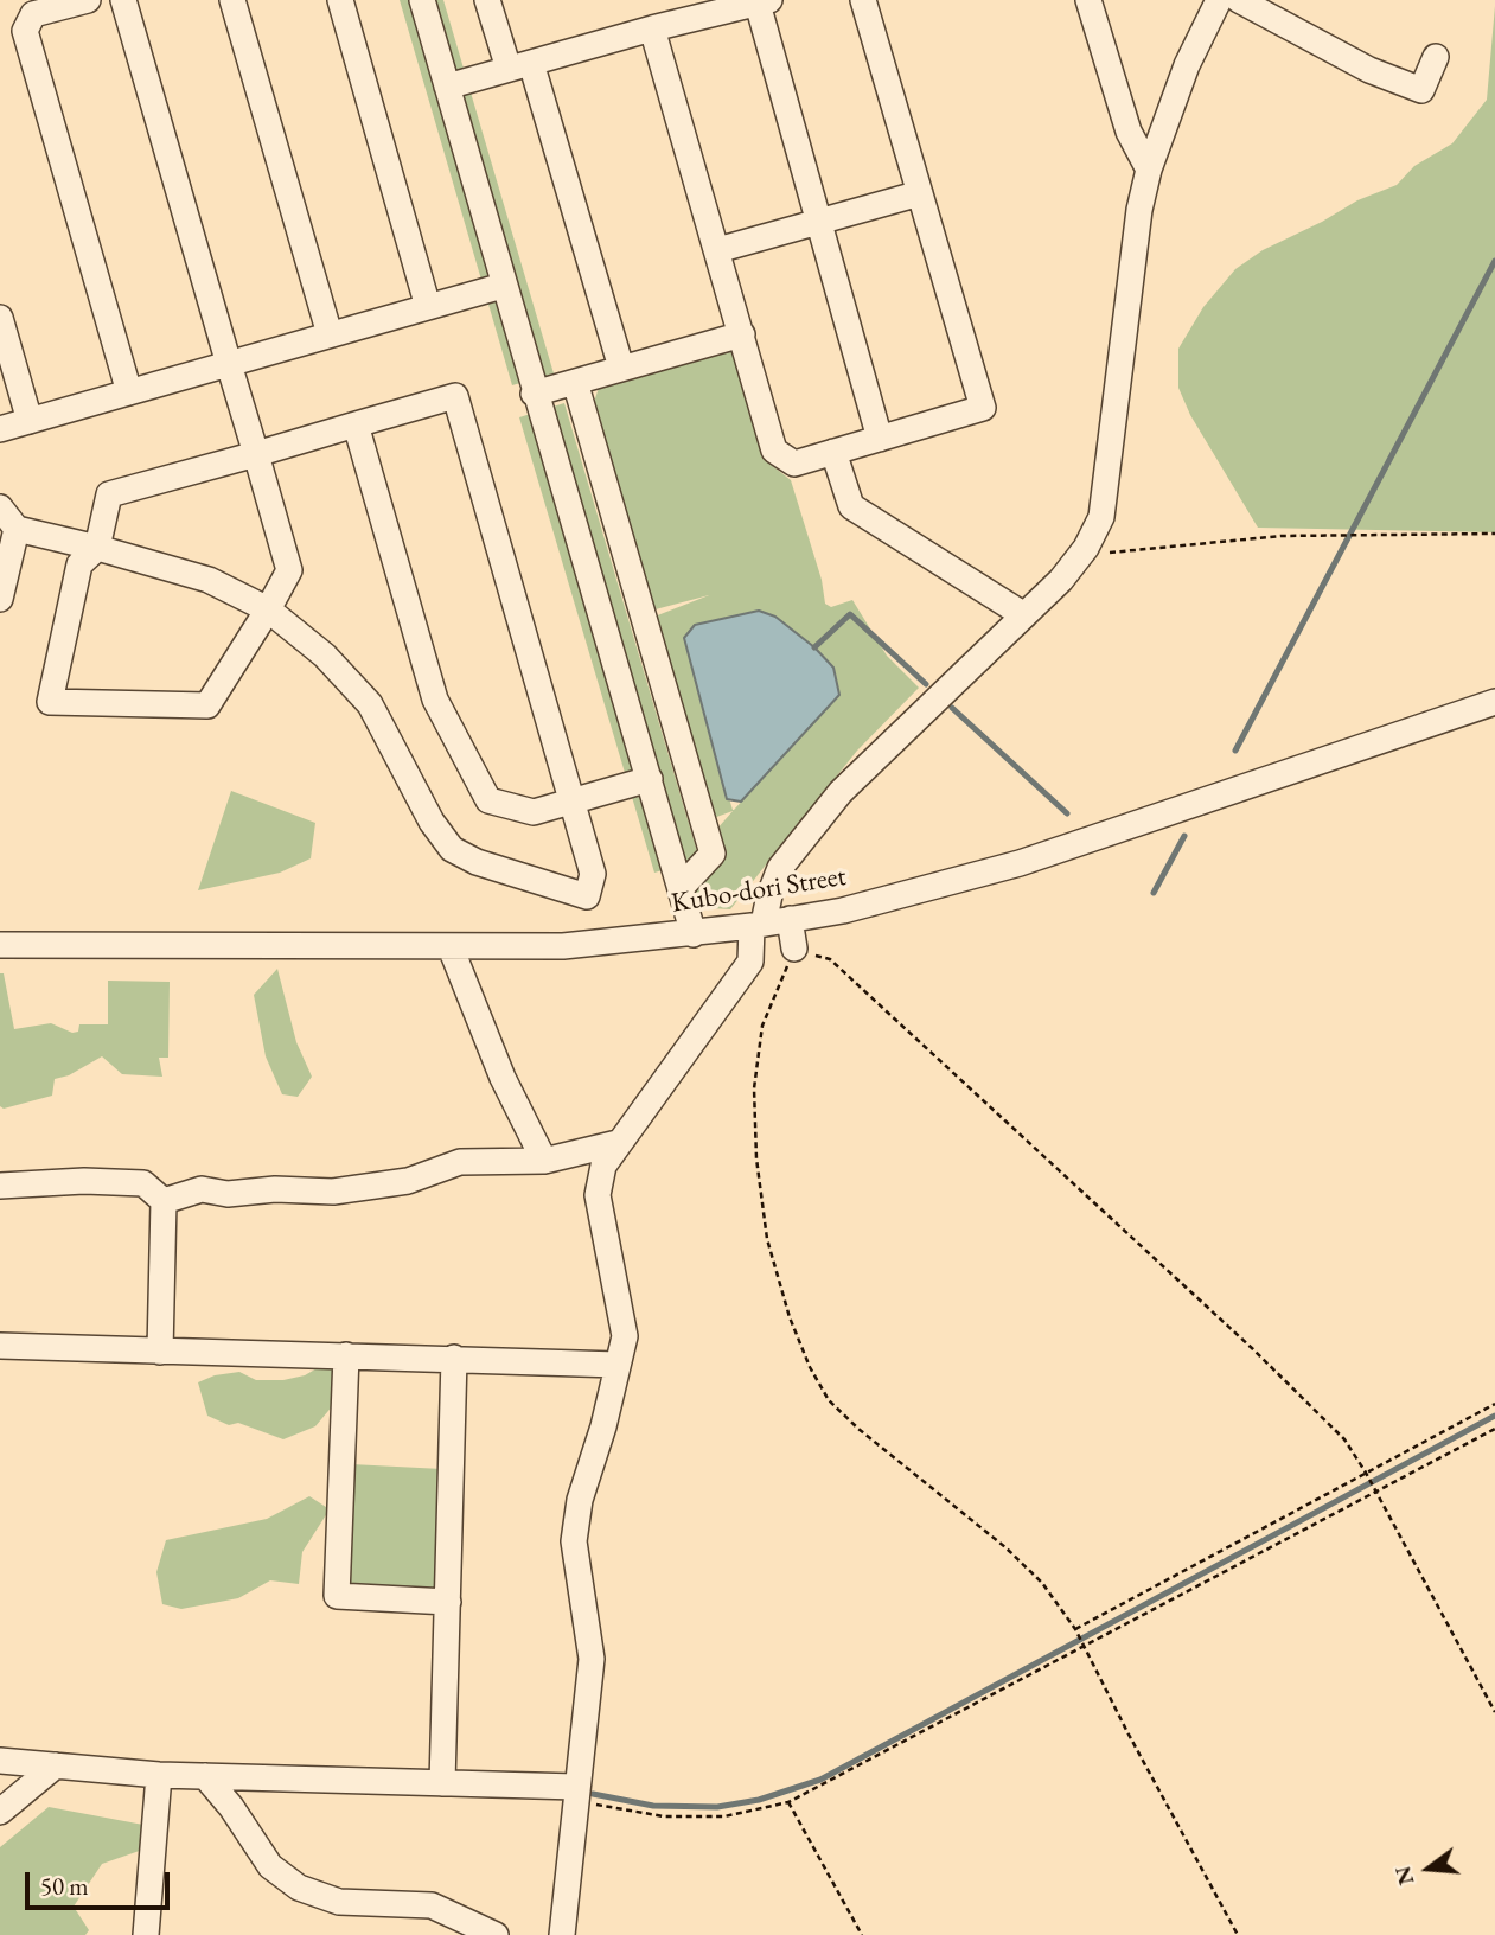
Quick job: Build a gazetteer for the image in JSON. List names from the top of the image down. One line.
{"streets":{"street":["Kubo-dori Street"]},"scale_bar":"50 m","north":"left"}
